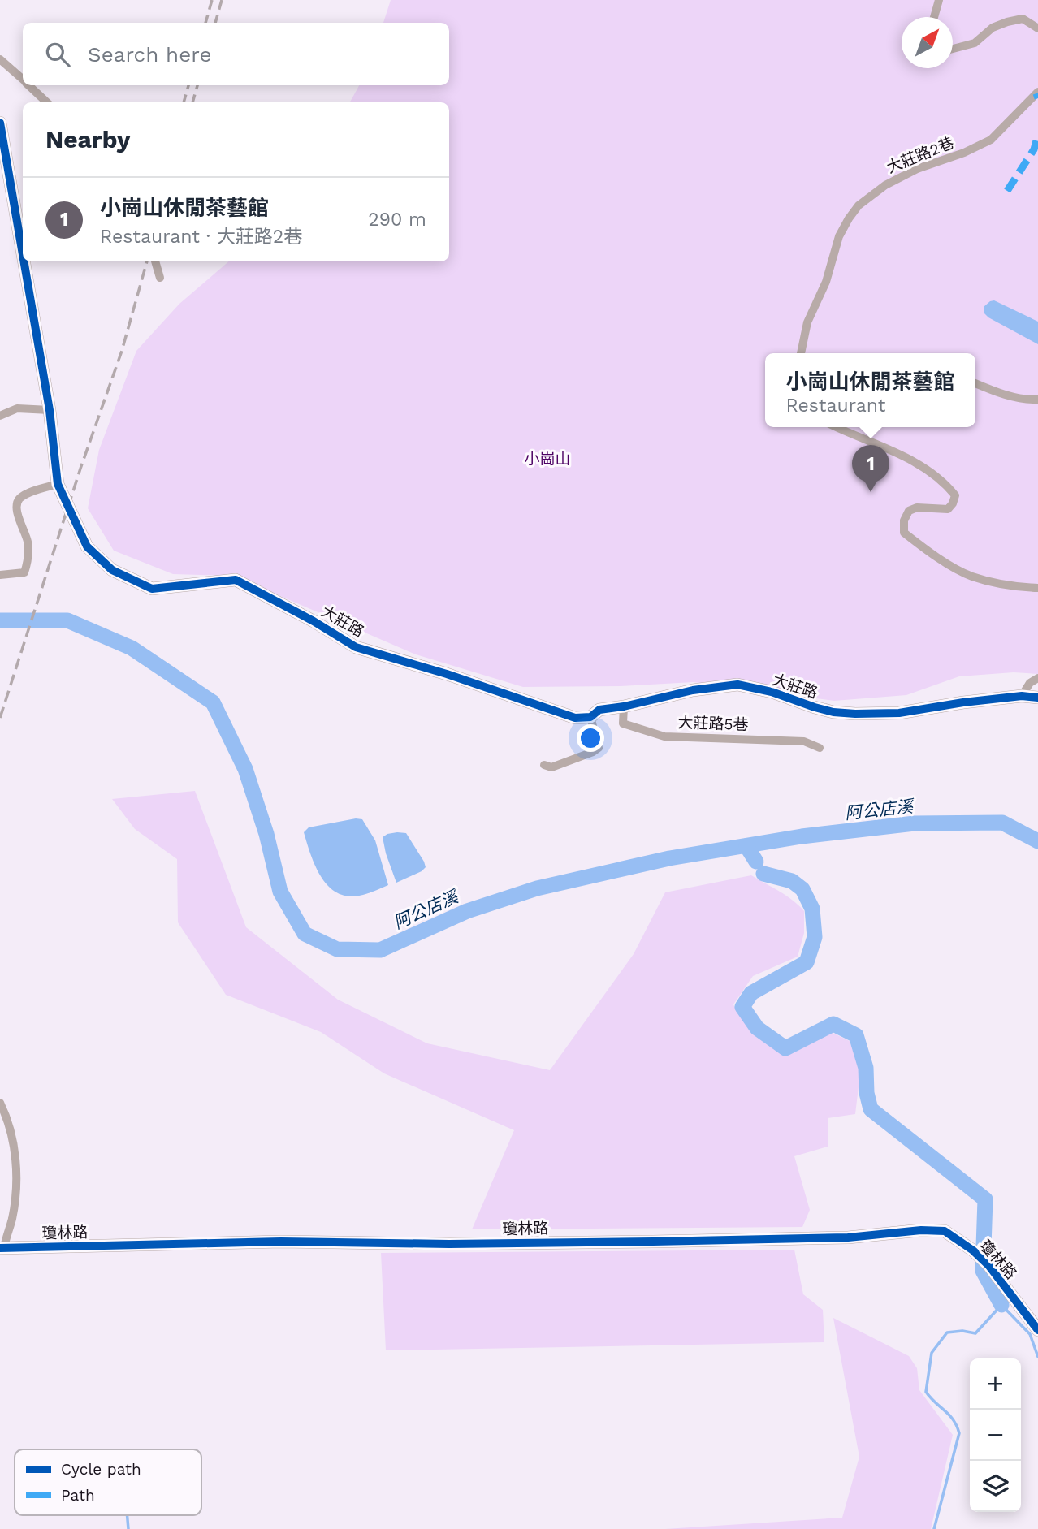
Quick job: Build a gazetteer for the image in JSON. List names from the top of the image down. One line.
{"streets":{"street":["大莊路2巷","大莊路","大莊路5巷","瓊林路"]},"crossings":[["大莊路","大莊路5巷"]],"water":["阿公店溪"],"parks":["小崗山"],"legend":["Cycle path","Path"],"north":"top right","page":{"search":"Search here","heading":"Nearby","list":[{"mark":"1","name":"小崗山休閒茶藝館","note":"Restaurant · 大莊路2巷","value":"290 m"}],"popup":["小崗山休閒茶藝館","Restaurant"],"pins":"1","map_buttons":["+","−"]}}
